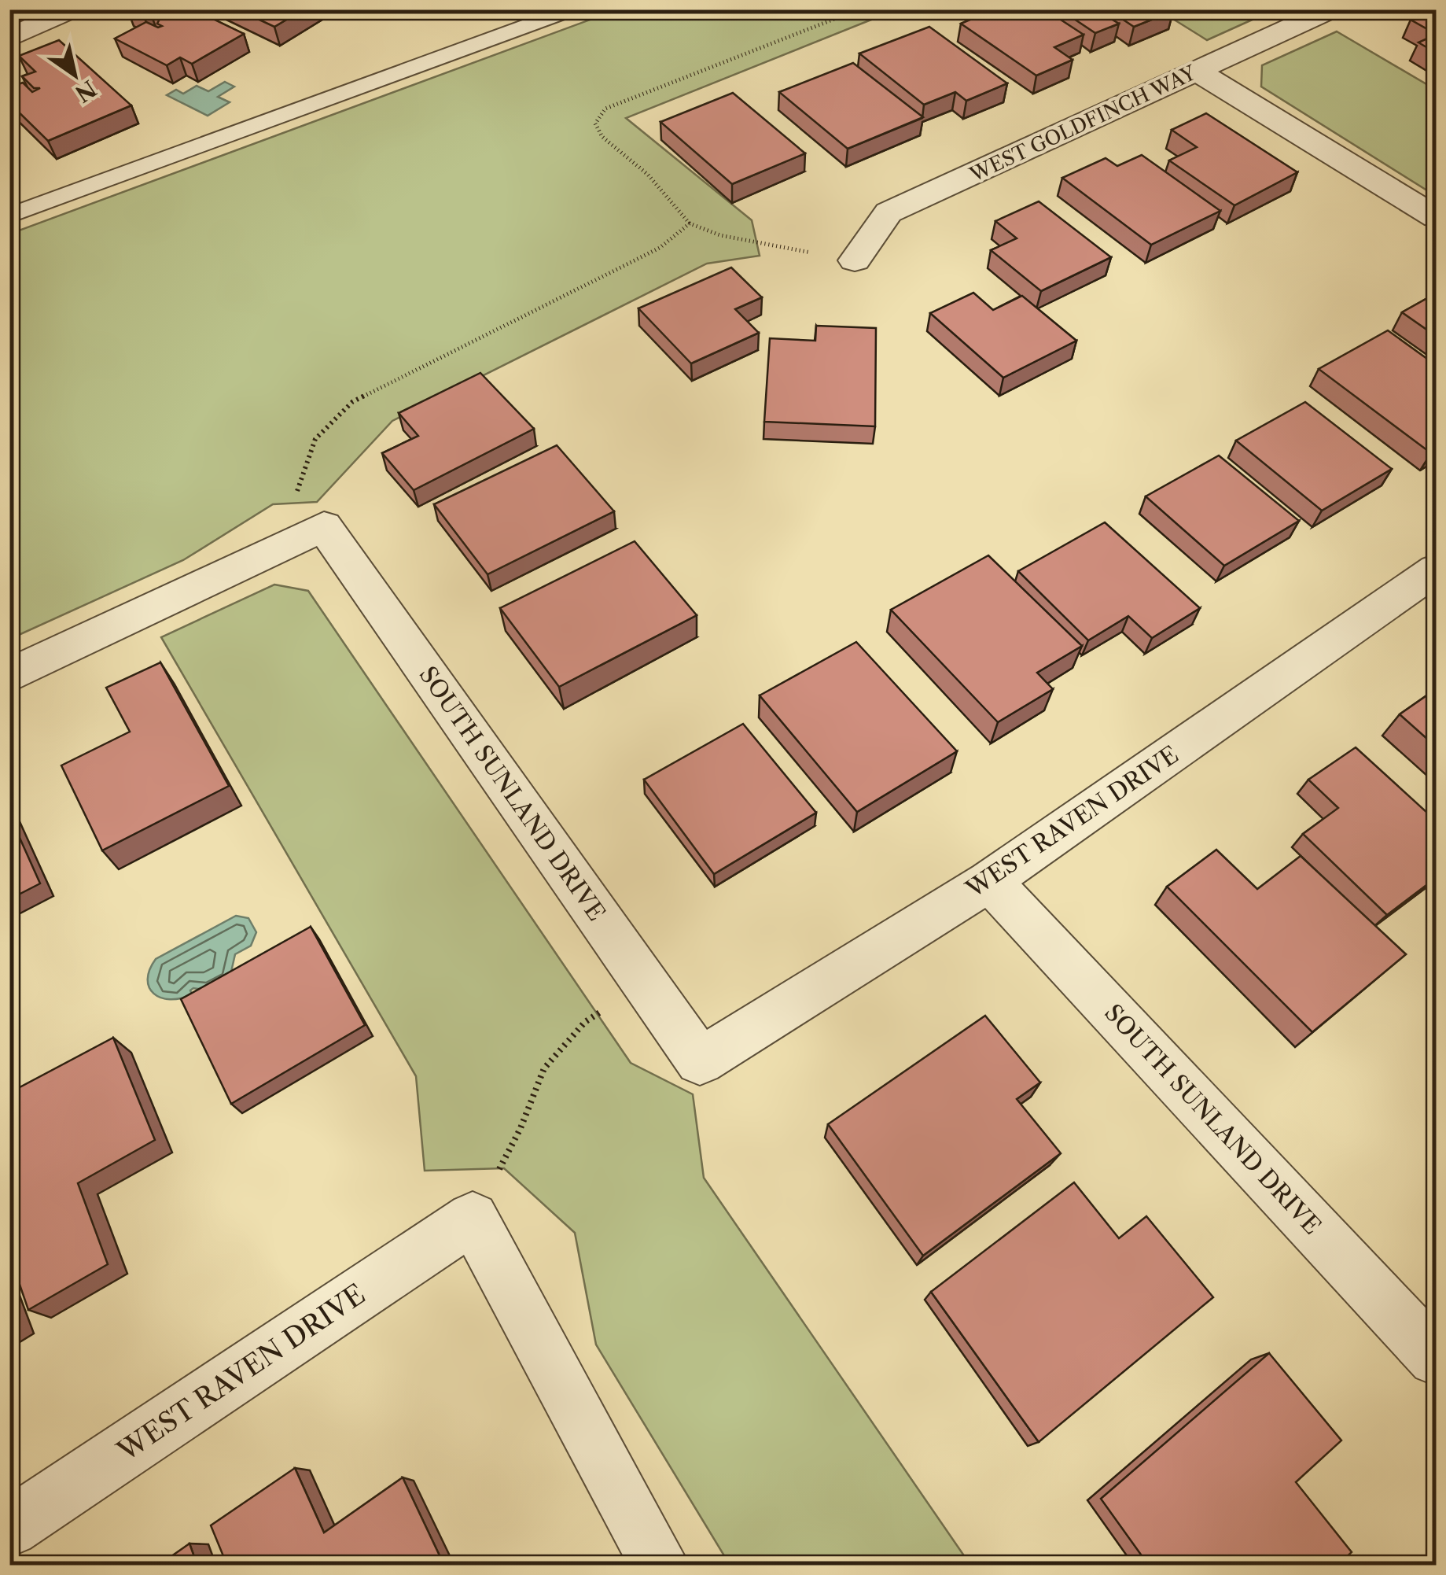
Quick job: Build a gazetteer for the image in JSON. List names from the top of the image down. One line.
{"streets":{"street":["WEST GOLDFINCH WAY","SOUTH SUNLAND DRIVE","WEST RAVEN DRIVE"]},"crossings":[["SOUTH SUNLAND DRIVE","WEST RAVEN DRIVE"]],"north":"bottom right"}
